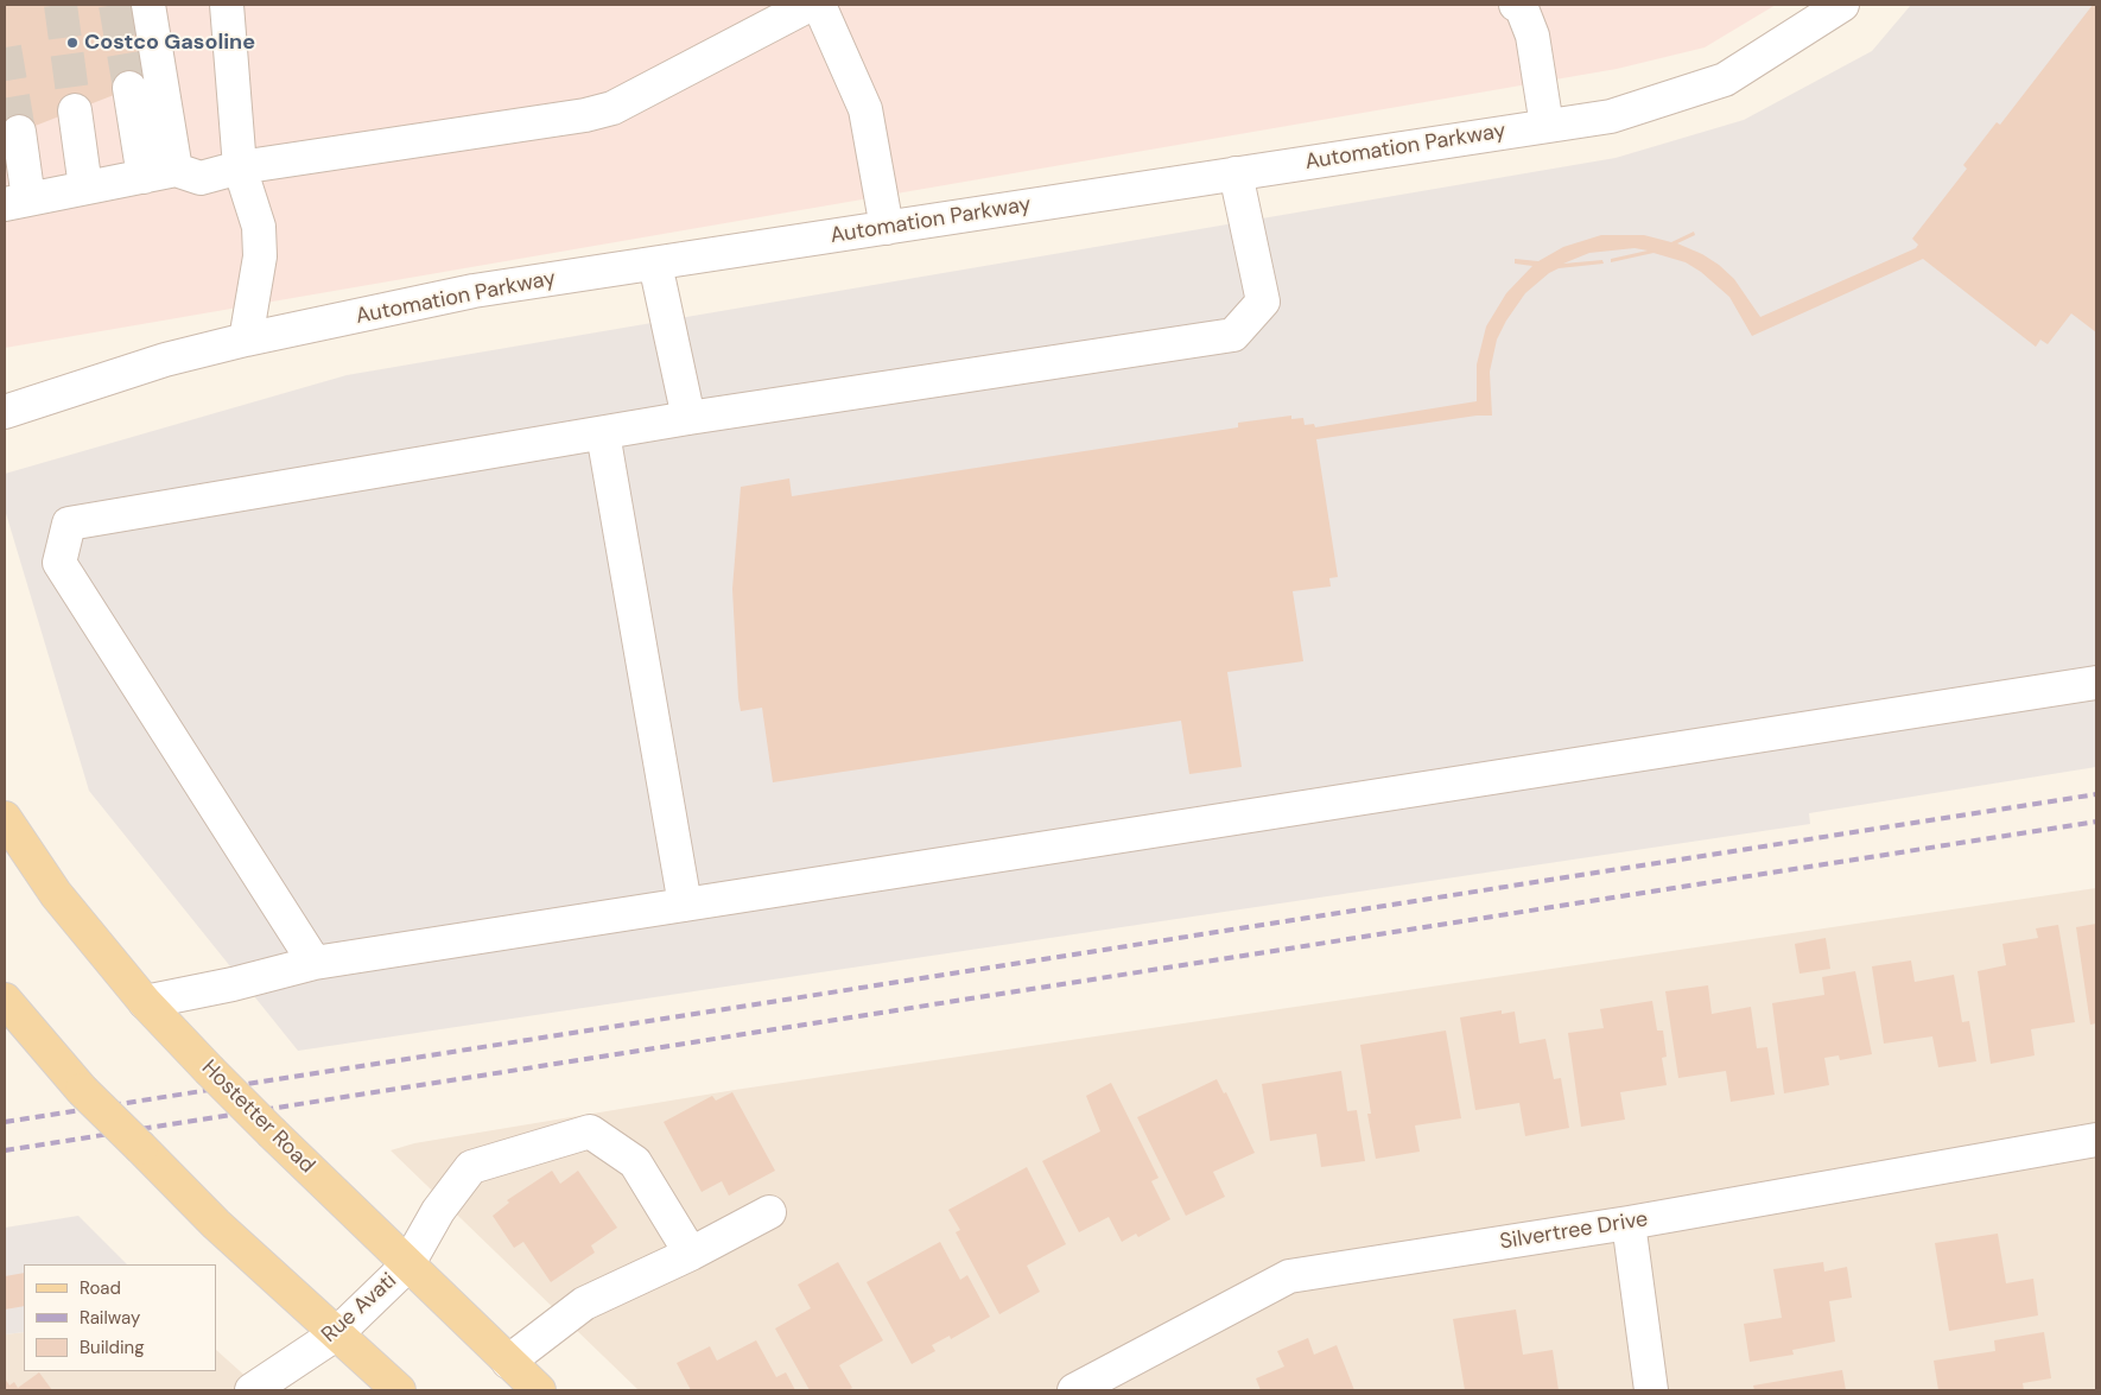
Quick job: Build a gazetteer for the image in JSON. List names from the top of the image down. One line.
{"streets":{"main road":["Hostetter Road"],"street":["Automation Parkway","Silvertree Drive","Rue Avati"]},"crossings":[["Hostetter Road","Rue Avati"]],"places":["Costco Gasoline"],"legend":["Road","Railway","Building"]}
